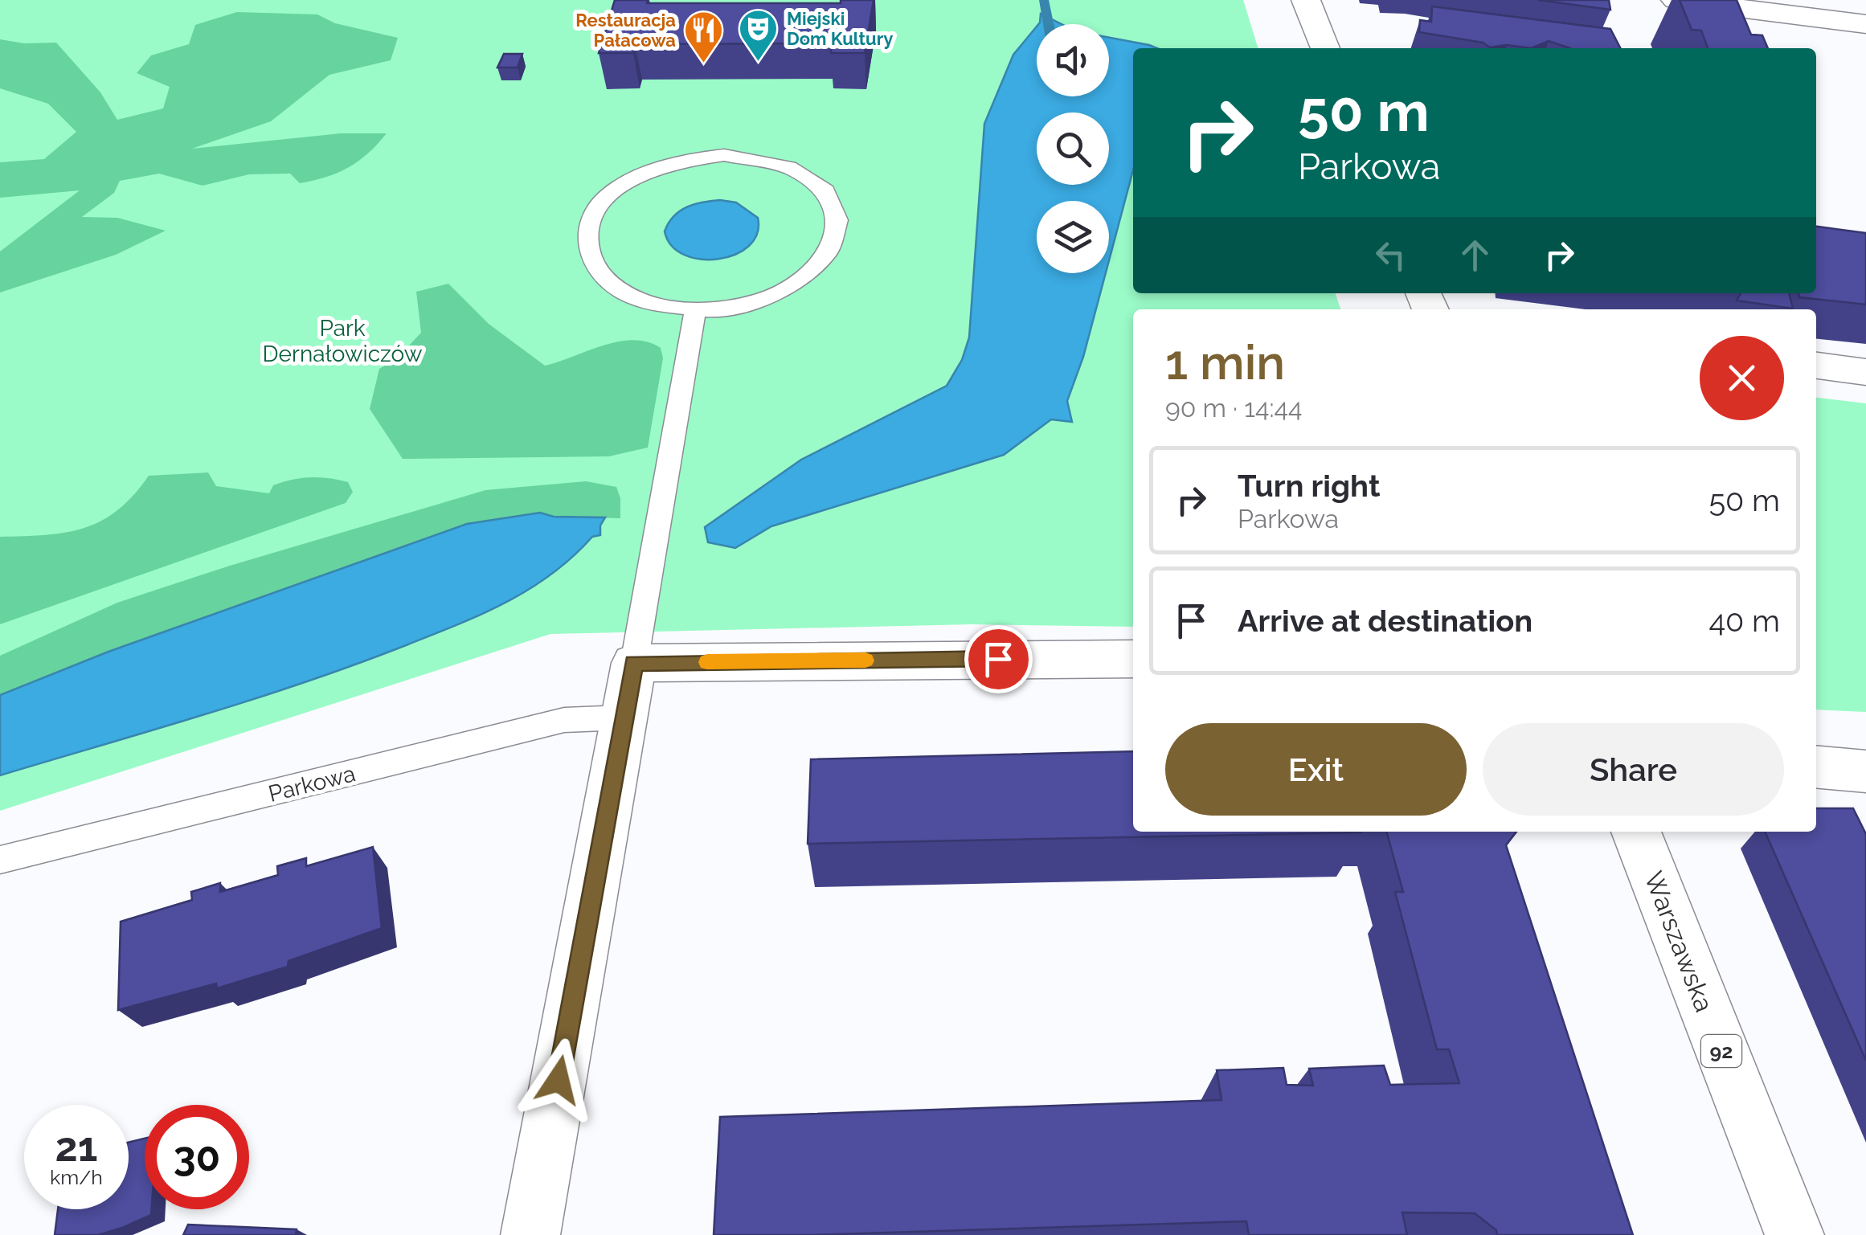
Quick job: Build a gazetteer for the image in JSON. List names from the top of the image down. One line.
{"streets":{"street":["Warszawska","92"],"lane":["Parkowa"]},"parks":["Park Dernałowiczów"],"places":{"theatre":["Miejski Dom Kultury"],"restaurant":["Restauracja Pałacowa"]},"page":{"turn":["50 m","Parkowa"],"heading":["1 min","90 m · 14:44"],"list":[{"name":"Turn right","note":"Parkowa","value":"50 m"},{"name":"Arrive at destination","value":"40 m"}],"buttons":["Exit","Share"],"speed":"21 km/h","limit":"30"}}
